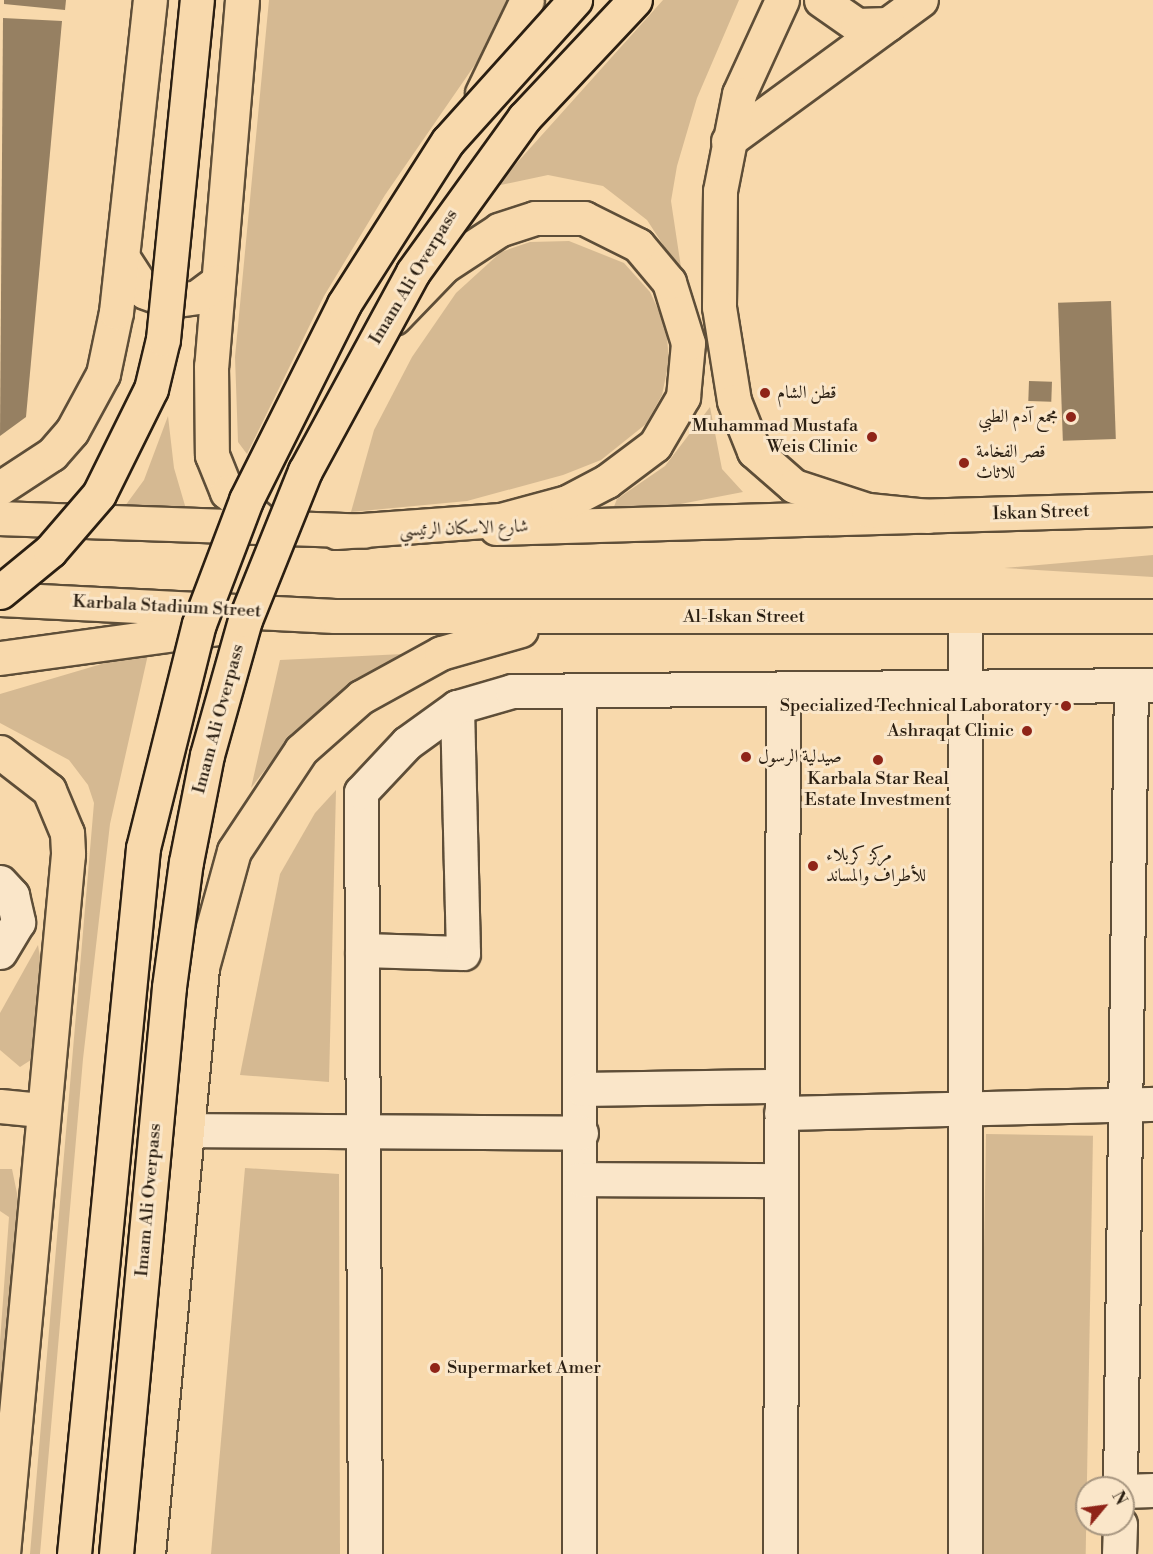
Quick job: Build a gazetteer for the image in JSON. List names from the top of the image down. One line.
{"streets":{"main road":["Imam Ali Overpass","Iskan Street","شارع الاسكان الرئيسي","Karbala Stadium Street","Al-Iskan Street"]},"crossings":[["Iskan Street","شارع الاسكان الرئيسي"],["Karbala Stadium Street","Al-Iskan Street"]],"places":["قطن الشام","مجمع آدم الطبي","Muhammad Mustafa Weis Clinic","قصر الفخامة للاثاث","Specialized Technical Laboratory","Ashraqat Clinic","صيدلية الرسول","Karbala Star Real Estate Investment","مركز كربلاء للأطراف والمساند","Supermarket Amer"],"north":"top right"}
